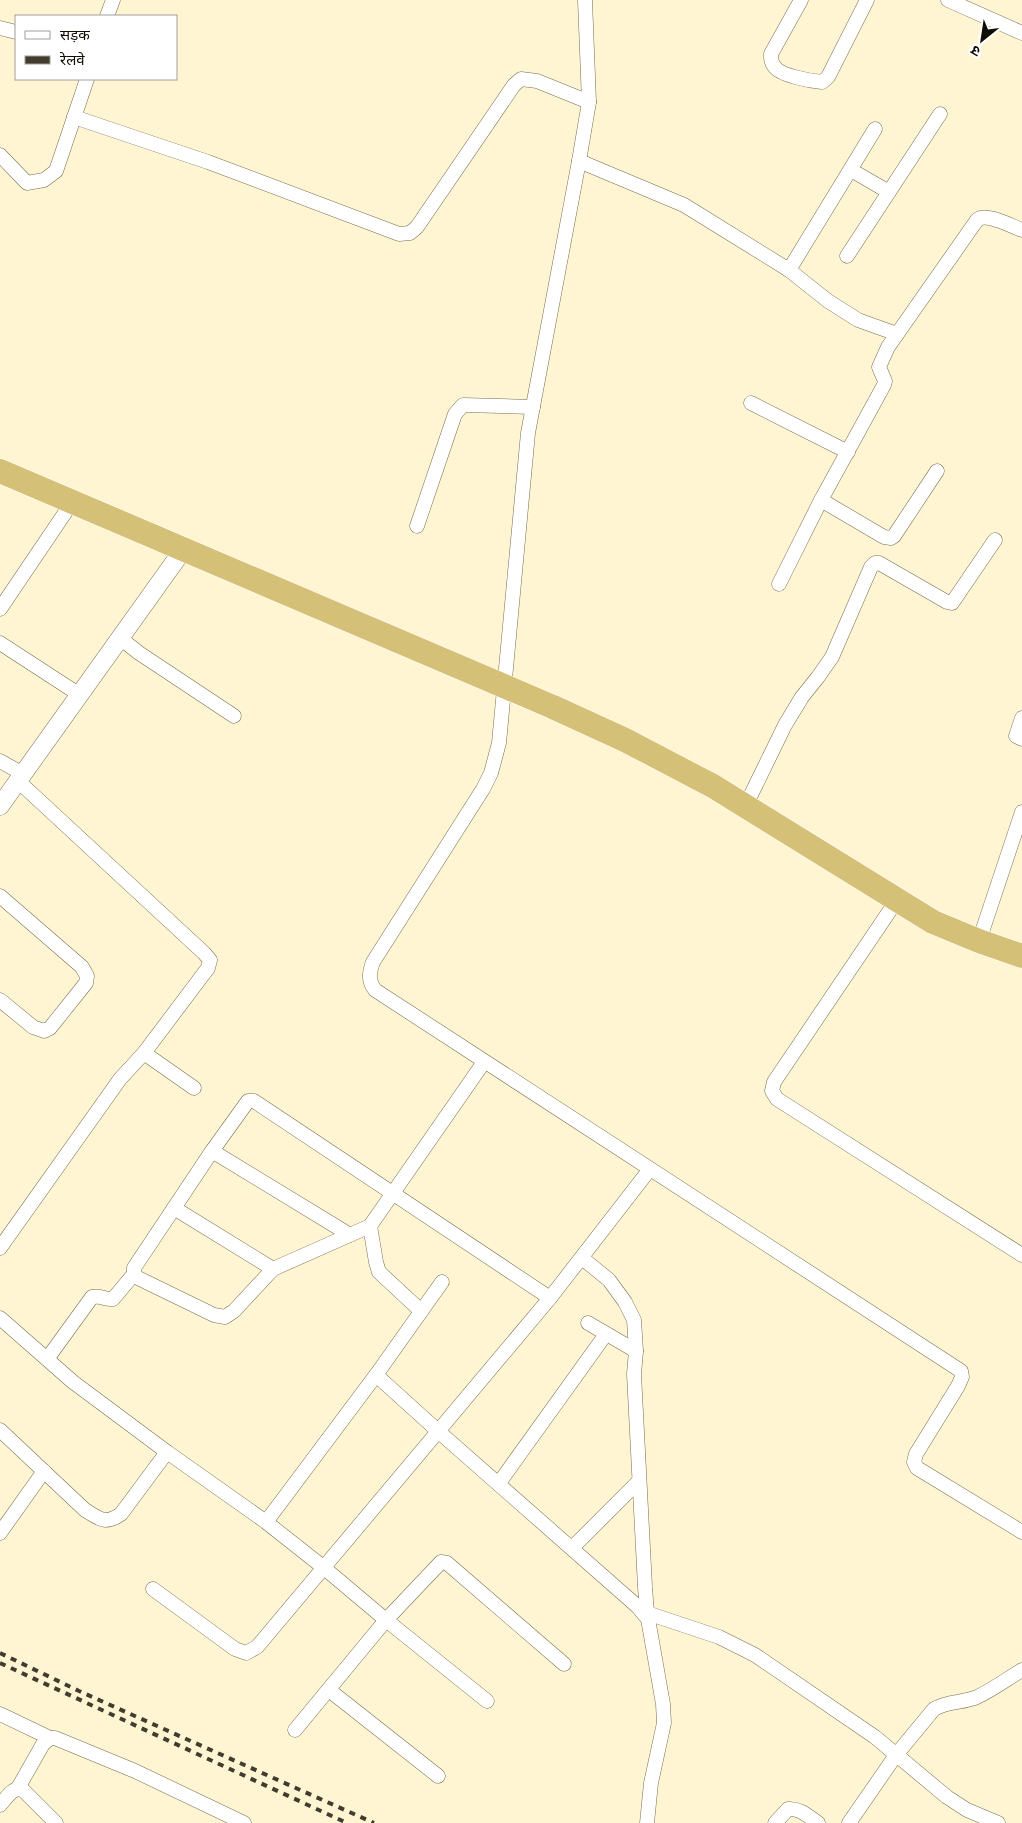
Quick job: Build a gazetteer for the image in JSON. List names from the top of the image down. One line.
{"legend":["सड़क","रेलवे"],"north":"bottom left"}
